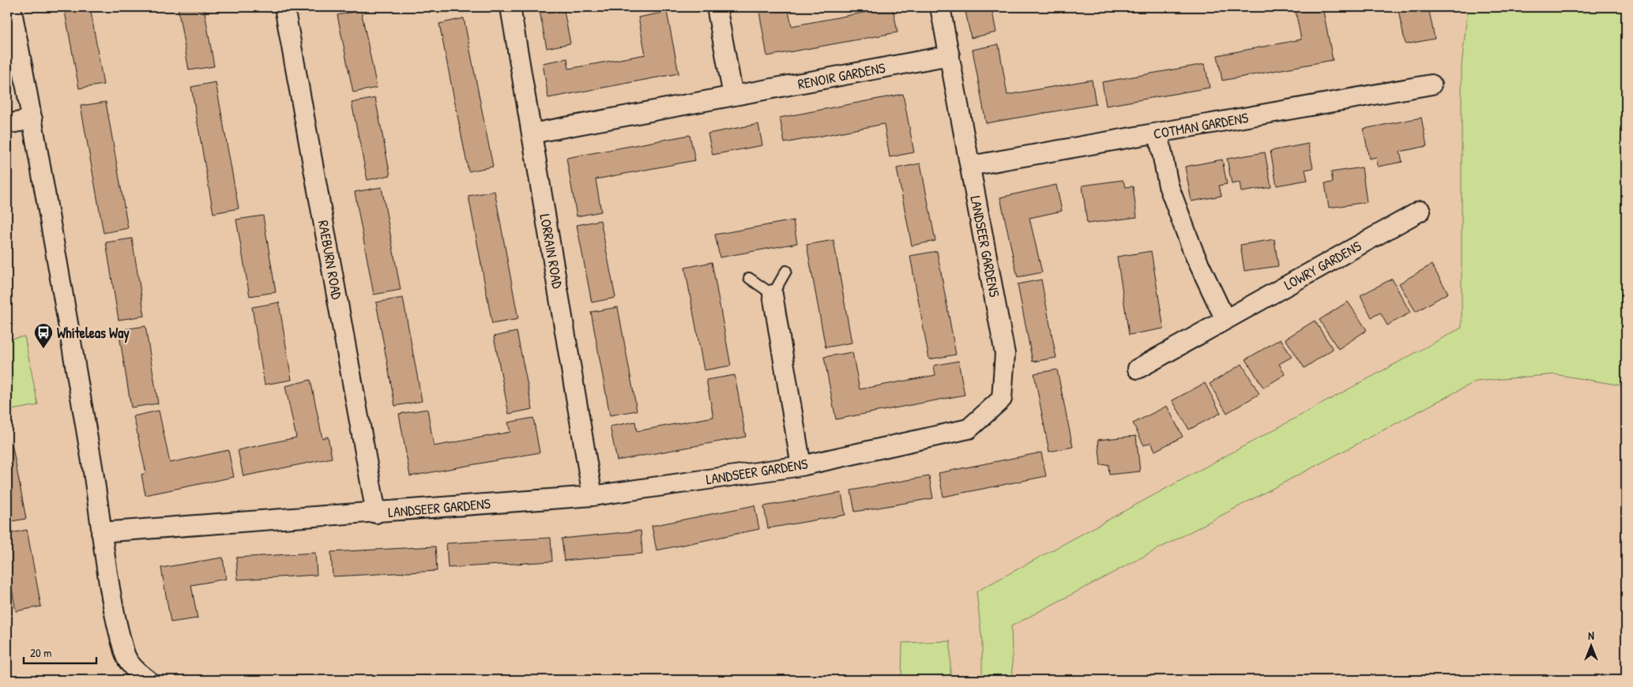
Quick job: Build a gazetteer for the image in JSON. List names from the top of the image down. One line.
{"streets":{"street":["RENOIR GARDENS","COTMAN GARDENS","LANDSEER GARDENS","LORRAIN ROAD","RAEBURN ROAD","LOWRY GARDENS"]},"crossings":[["RENOIR GARDENS","LANDSEER GARDENS"],["RENOIR GARDENS","LORRAIN ROAD"],["COTMAN GARDENS","LANDSEER GARDENS"],["LANDSEER GARDENS","LORRAIN ROAD"],["LANDSEER GARDENS","RAEBURN ROAD"]],"places":{"bus stop":["Whiteleas Way"]},"scale_bar":"20 m","north":"top"}
